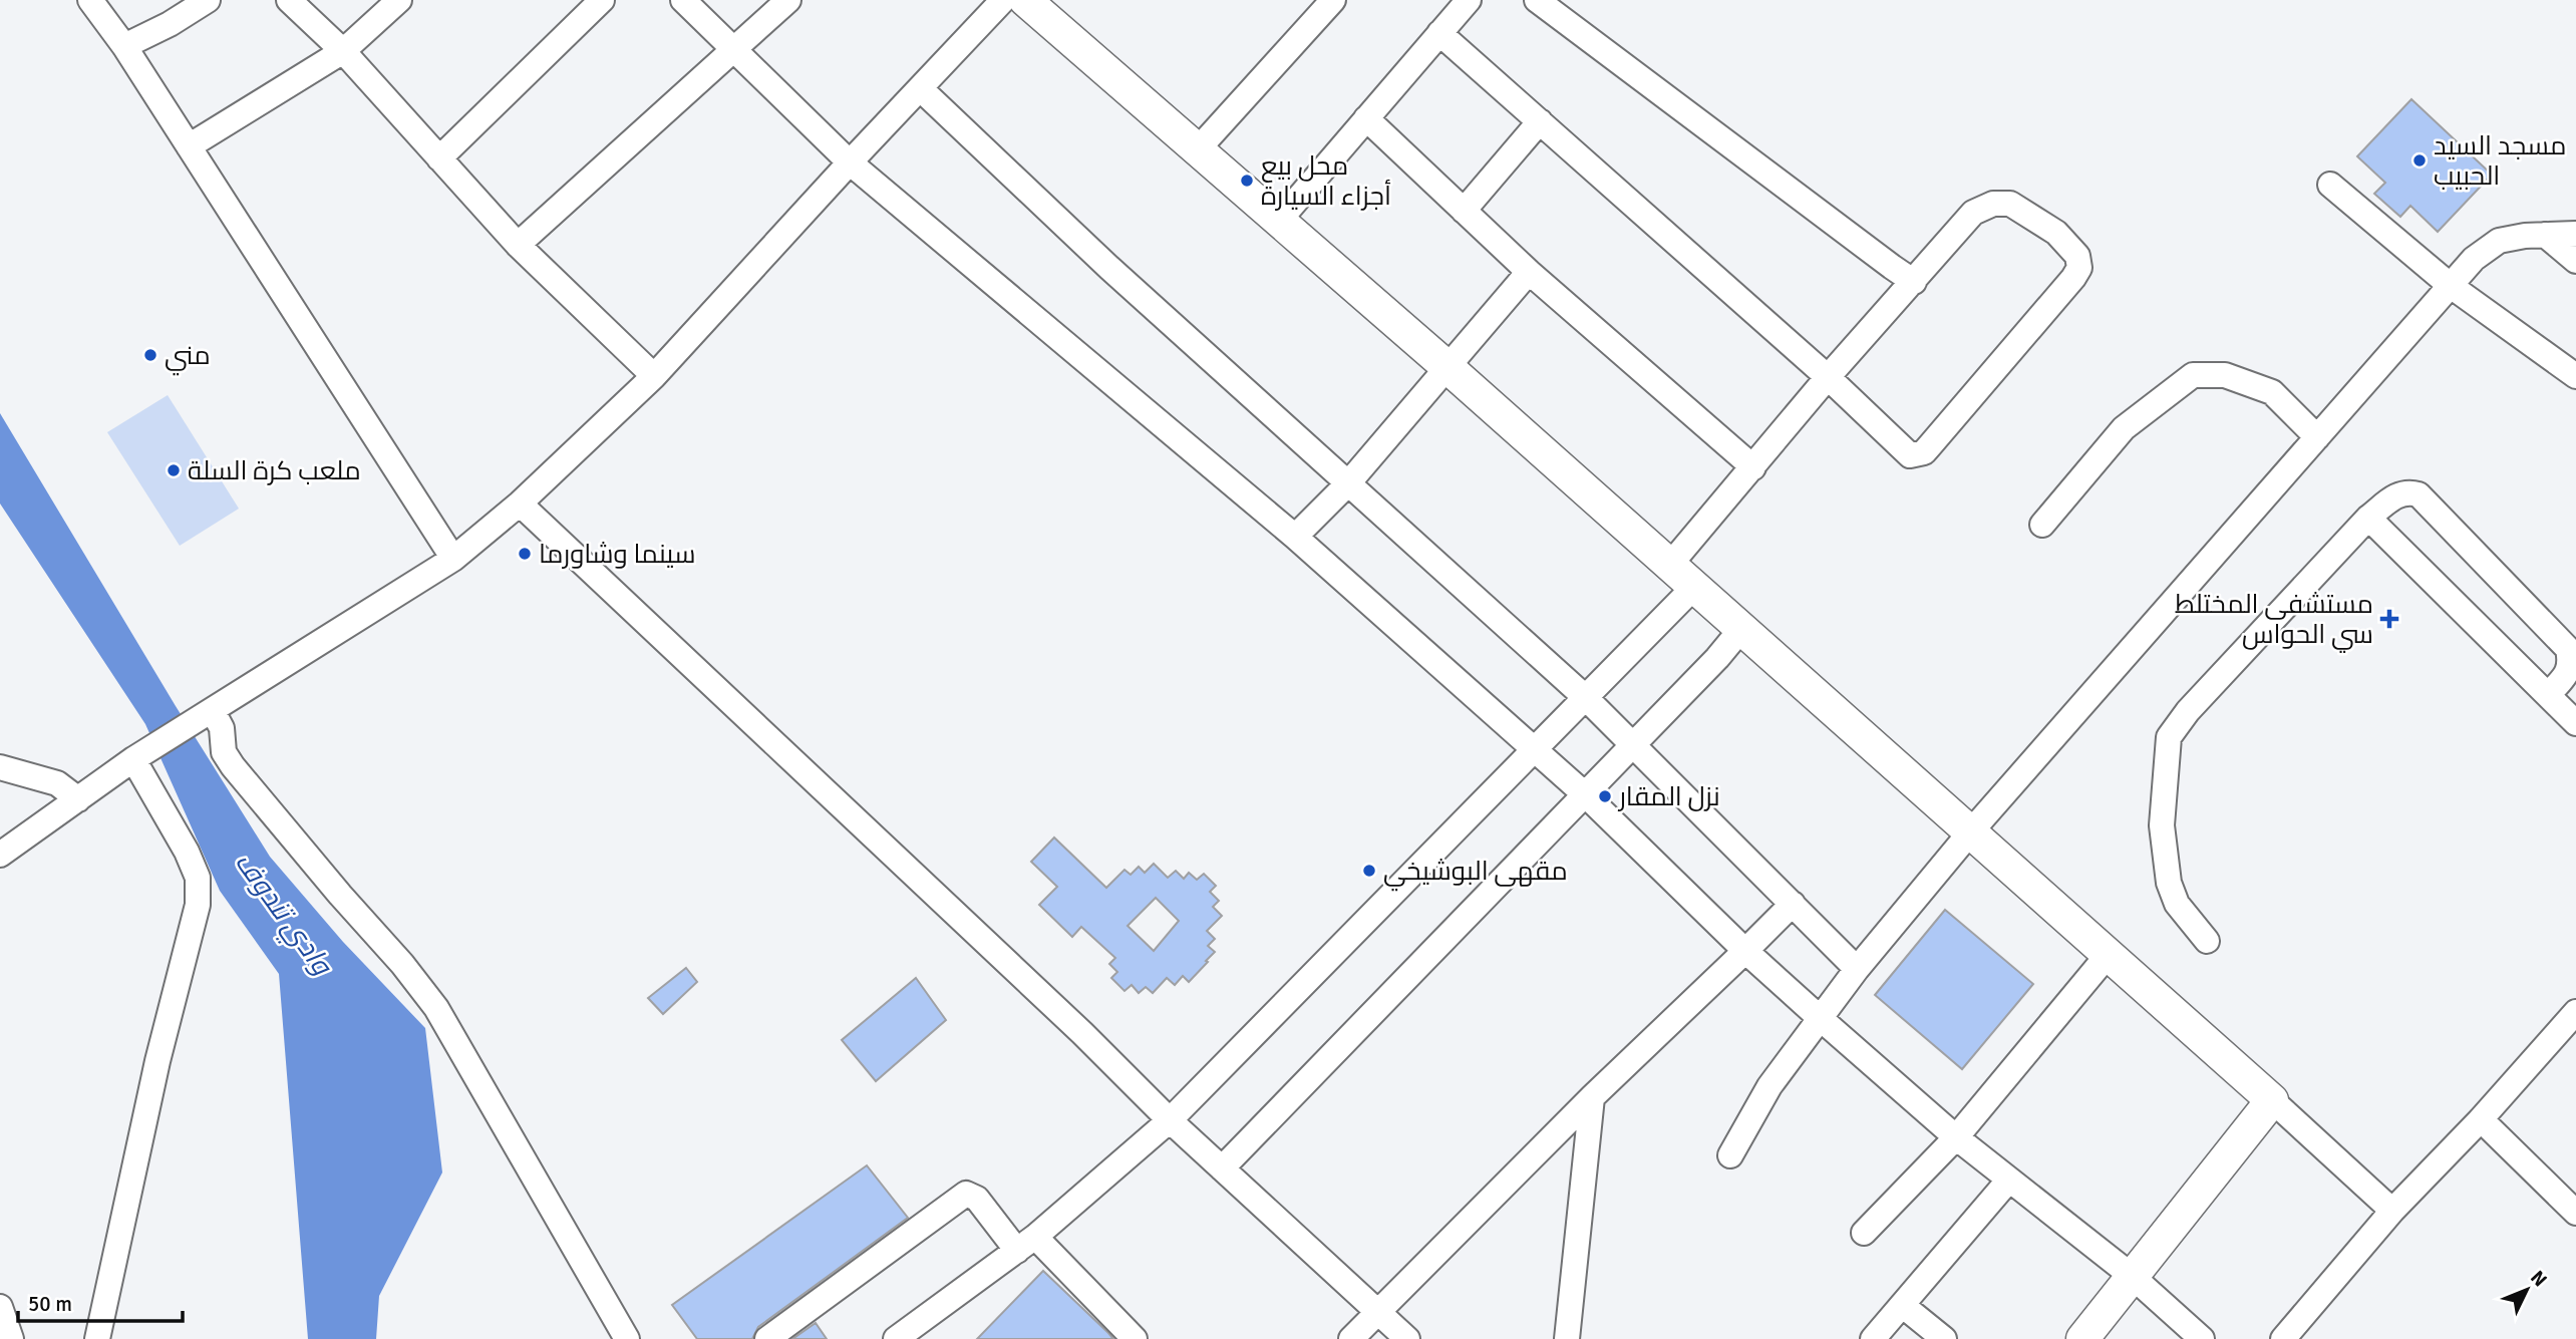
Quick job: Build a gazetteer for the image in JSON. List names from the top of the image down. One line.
{"water":["وادي تندوف"],"places":{"other":["مسجد السيد الحبيب","محل بيع أجزاء السيارة","مني","ملعب كرة السلة","سينما وشاورما","نزل المقار","مقهى البوشيخي"],"health":["مستشفى المختلط سي الحواس"]},"scale_bar":"50 m","north":"top right"}
